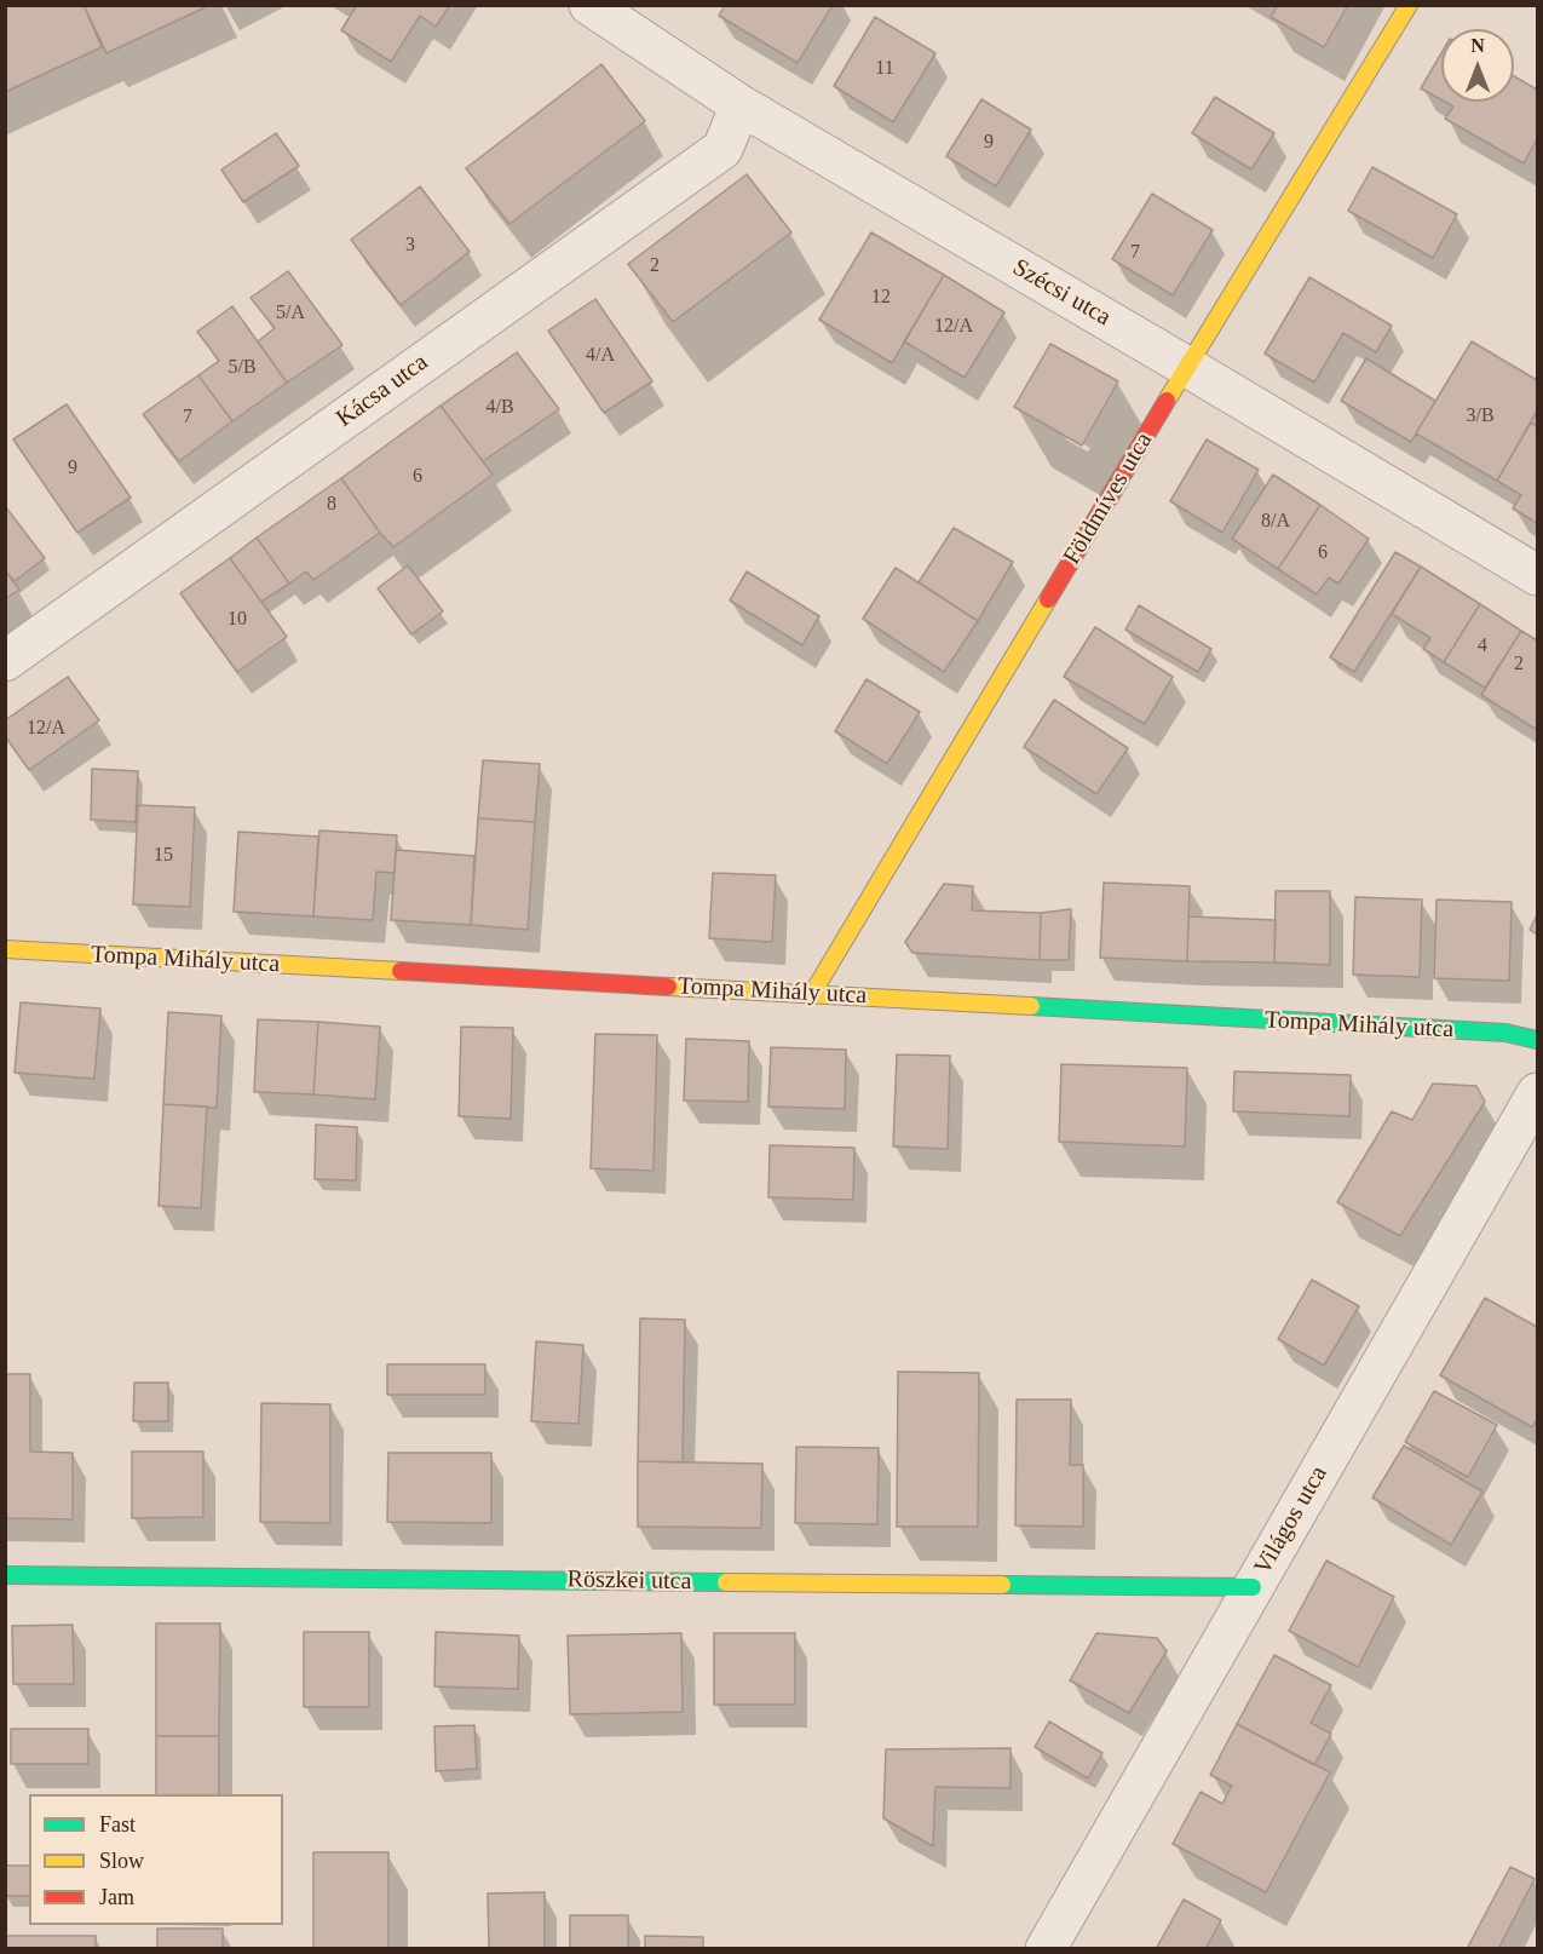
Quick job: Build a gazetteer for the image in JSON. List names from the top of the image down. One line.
{"streets":{"street":["Szécsi utca","Kácsa utca","Földmíves utca","Tompa Mihály utca","Világos utca","Röszkei utca"]},"crossings":[["Szécsi utca","Kácsa utca"],["Szécsi utca","Földmíves utca"],["Földmíves utca","Tompa Mihály utca"],["Világos utca","Röszkei utca"]],"house_numbers":["11","9","3","7","2","12","5/A","12/A","4/A","5/B","4/B","3/B","7","9","6","8","8/A","6","10","4","2","12/A","15"],"legend":["Fast","Slow","Jam"],"north":"top"}
